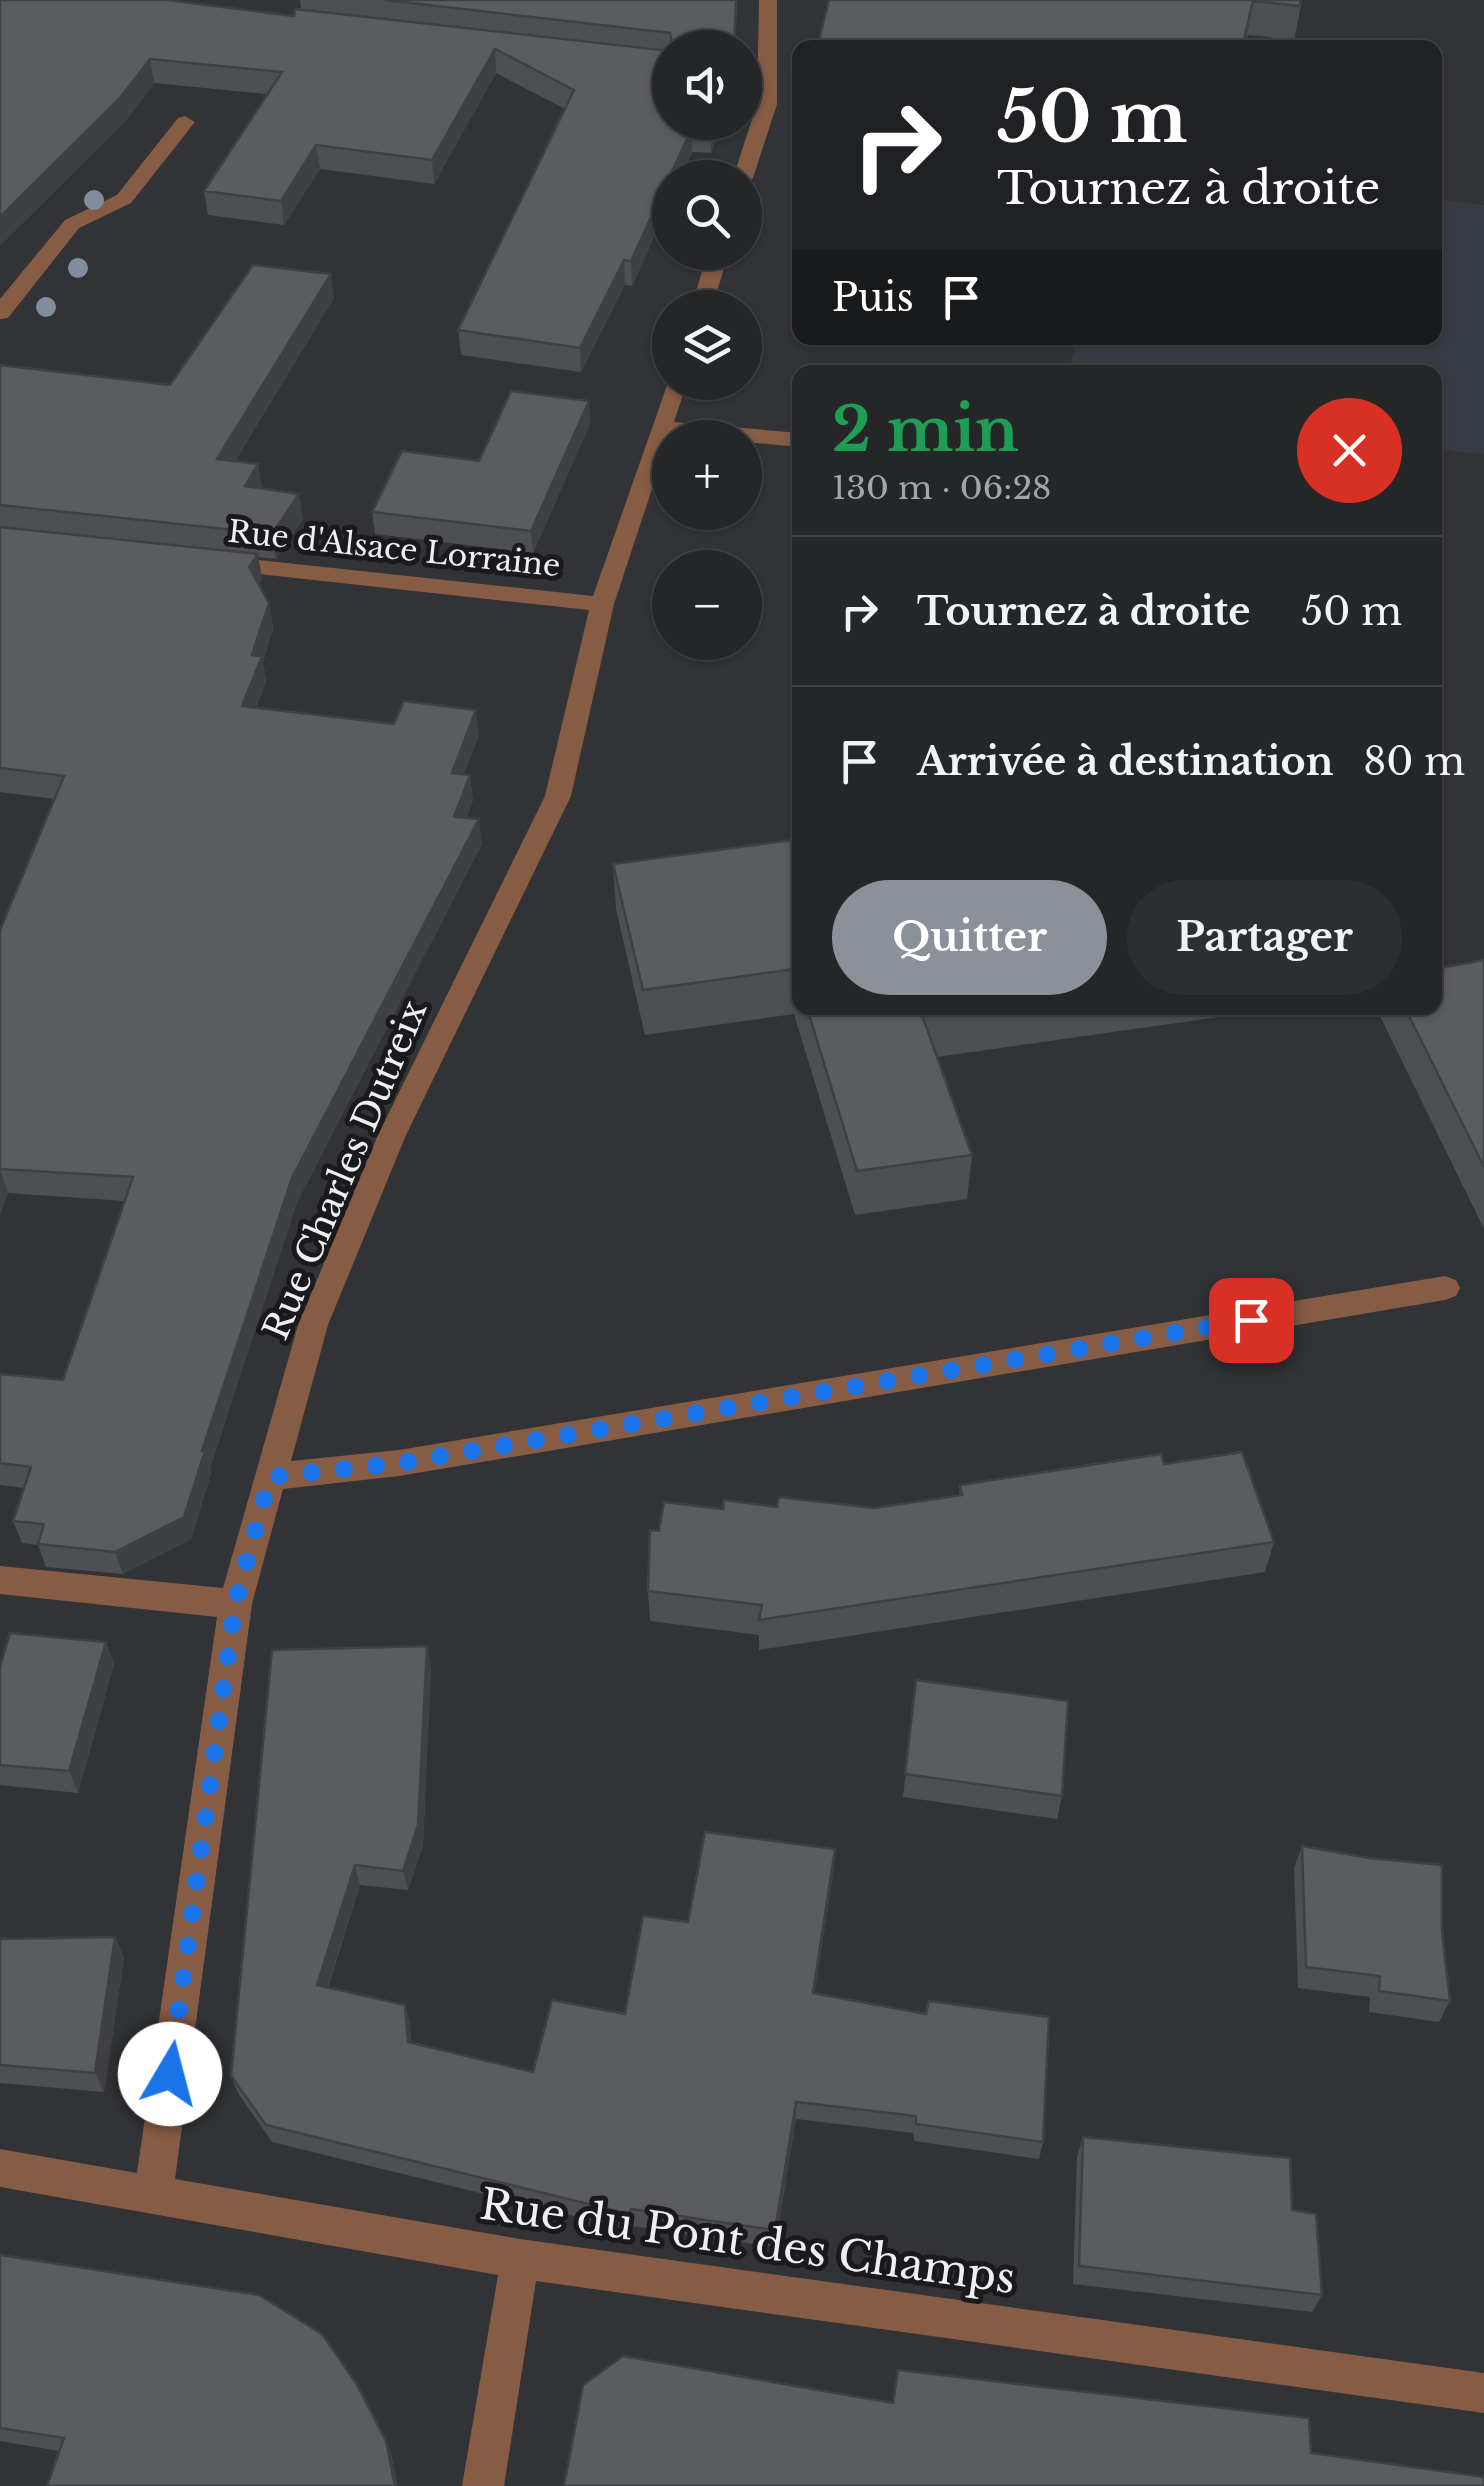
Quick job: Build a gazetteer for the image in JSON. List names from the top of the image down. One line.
{"streets":{"street":["Rue d'Alsace Lorraine","Rue Charles Dutreix","Rue du Pont des Champs"]},"crossings":[["Rue d'Alsace Lorraine","Rue Charles Dutreix"],["Rue Charles Dutreix","Rue du Pont des Champs"]],"page":{"map_buttons":["+","−"],"turn":["50 m","Tournez à droite"],"then":"Puis","heading":["2 min","130 m · 06:28"],"list":[{"name":"Tournez à droite","value":"50 m"},{"name":"Arrivée à destination","value":"80 m"}],"buttons":["Quitter","Partager"]}}
